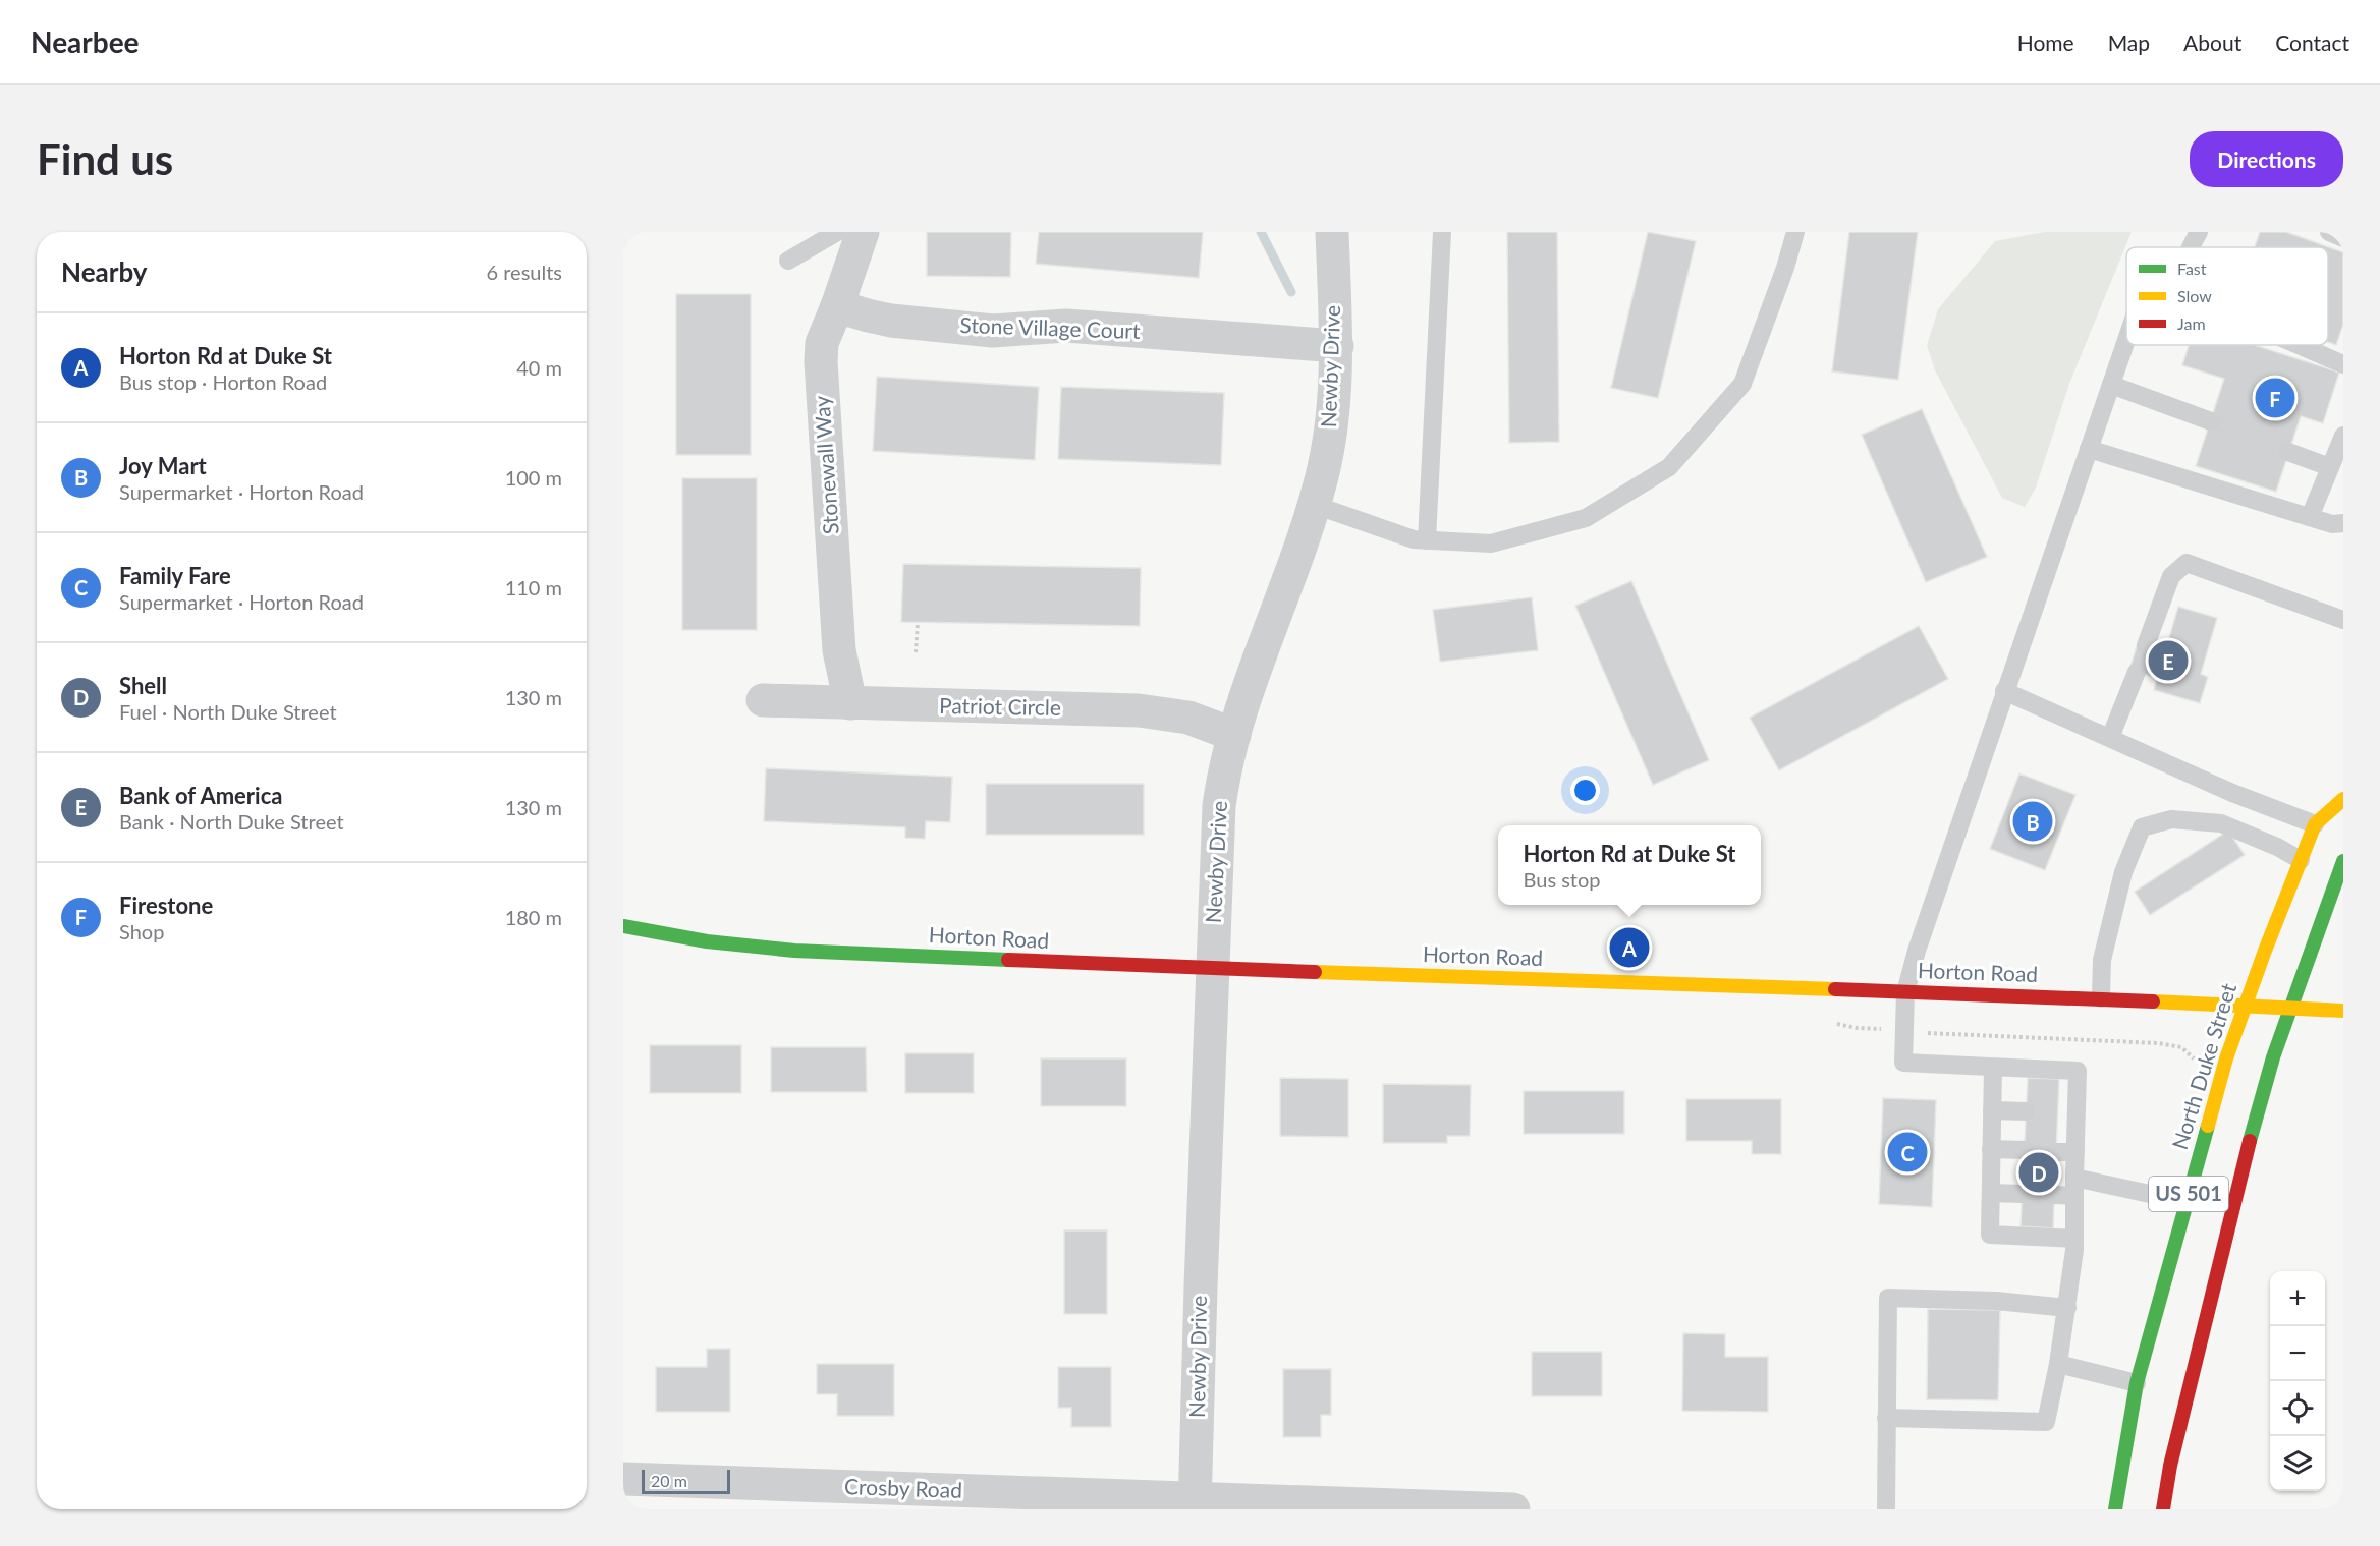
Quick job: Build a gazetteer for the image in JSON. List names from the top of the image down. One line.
{"streets":{"main road":["Horton Road","North Duke Street","US 501"],"street":["Stone Village Court","Newby Drive","Stonewall Way","Patriot Circle","Crosby Road"]},"crossings":[["Stone Village Court","Newby Drive"],["Stone Village Court","Stonewall Way"],["Newby Drive","Patriot Circle"],["Newby Drive","Horton Road"],["Newby Drive","Crosby Road"],["Stonewall Way","Patriot Circle"],["Horton Road","North Duke Street"],["Horton Road","US 501"]],"legend":["Fast","Slow","Jam"],"scale_bar":"20 m","page":{"header":"Nearbee","nav":["Home","Map","About","Contact"],"buttons":"Directions","title":"Find us","heading":["Nearby","6 results"],"list":[{"mark":"A","name":"Horton Rd at Duke St","note":"Bus stop · Horton Road","value":"40 m"},{"mark":"B","name":"Joy Mart","note":"Supermarket · Horton Road","value":"100 m"},{"mark":"C","name":"Family Fare","note":"Supermarket · Horton Road","value":"110 m"},{"mark":"D","name":"Shell","note":"Fuel · North Duke Street","value":"130 m"},{"mark":"E","name":"Bank of America","note":"Bank · North Duke Street","value":"130 m"},{"mark":"F","name":"Firestone","note":"Shop","value":"180 m"}],"pins":["F","E","B","A","C","D"],"popup":["Horton Rd at Duke St","Bus stop"],"map_buttons":["+","−"],"scale":"20 m"}}
